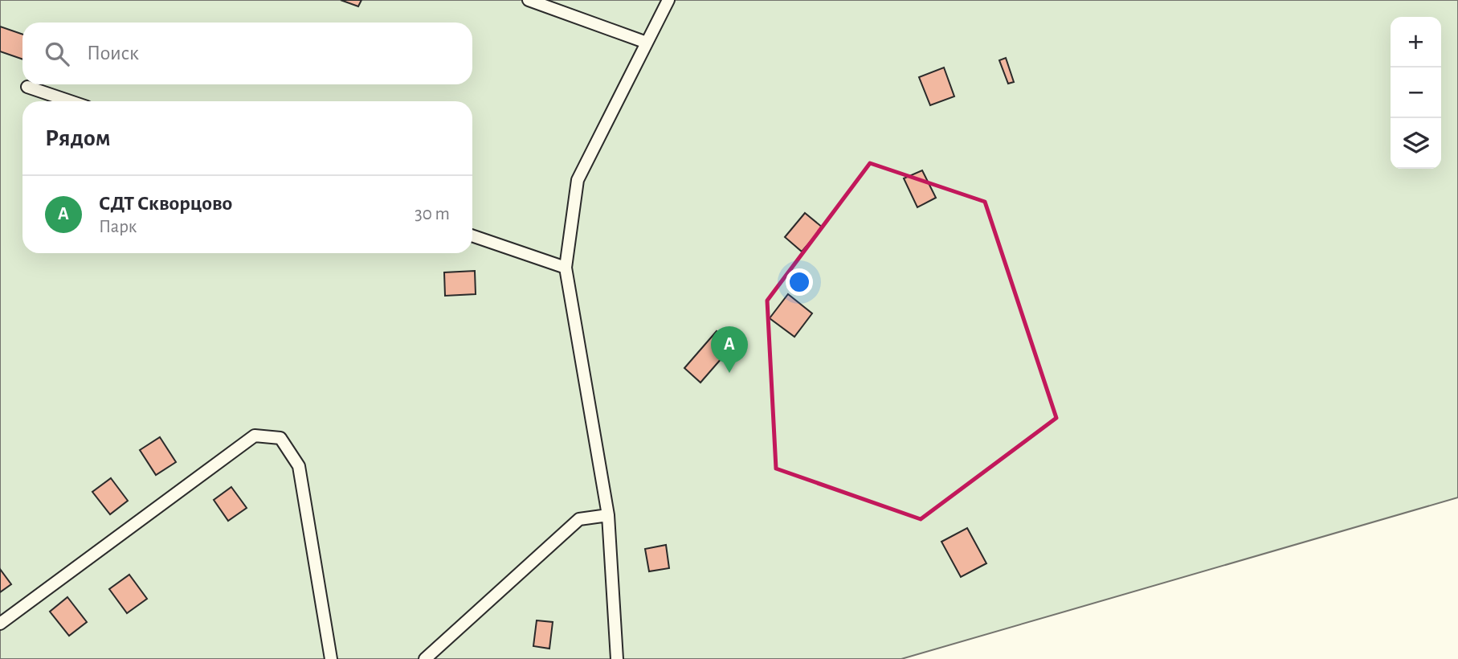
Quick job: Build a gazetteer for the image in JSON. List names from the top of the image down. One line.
{"page":{"map_buttons":["+","−"],"search":"Поиск","heading":"Рядом","list":[{"mark":"A","name":"СДТ Скворцово","note":"Парк","value":"30 m"}],"pins":"A"}}
